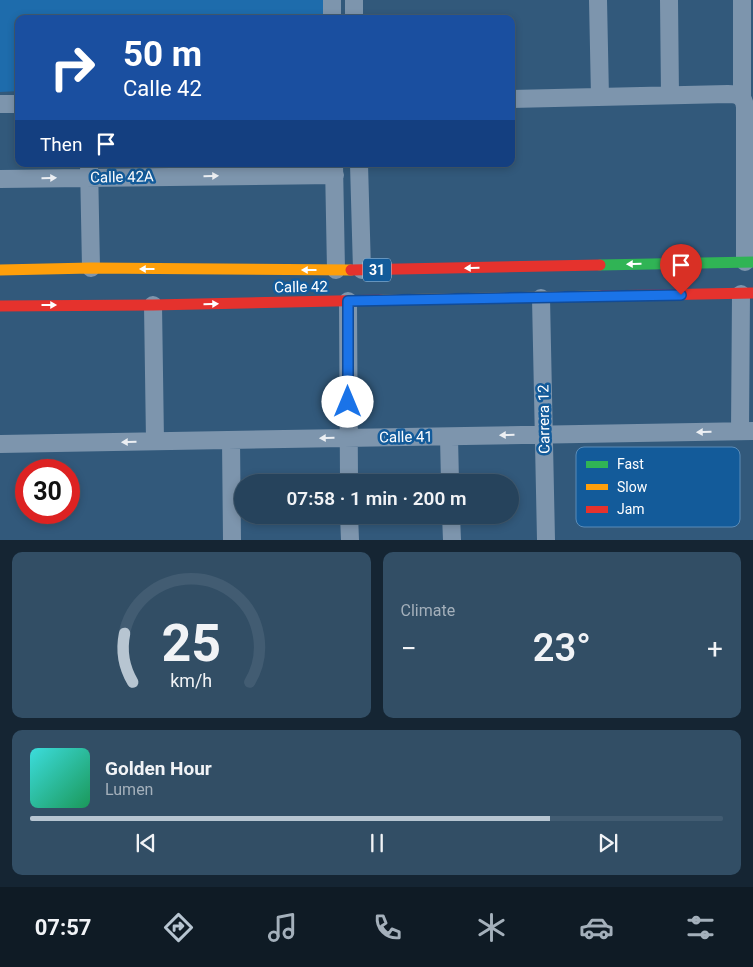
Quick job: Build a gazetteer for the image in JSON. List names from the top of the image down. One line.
{"streets":{"main road":["31","Calle 42"],"street":["Calle 42A","Carrera 12","Calle 41"]},"crossings":[["Calle 42","Carrera 12"],["Carrera 12","Calle 41"]],"one_way":["Calle 42A","Calle 41"],"legend":["Fast","Slow","Jam"],"page":{"turn":["50 m","Calle 42"],"then":"Then","limit":"30","trip":"07:58 · 1 min · 200 m","tile":"Climate","heat":["−","23°","+"],"song":["Golden Hour","Lumen"],"tabs":"07:57","gauge":["25","km/h"]}}
